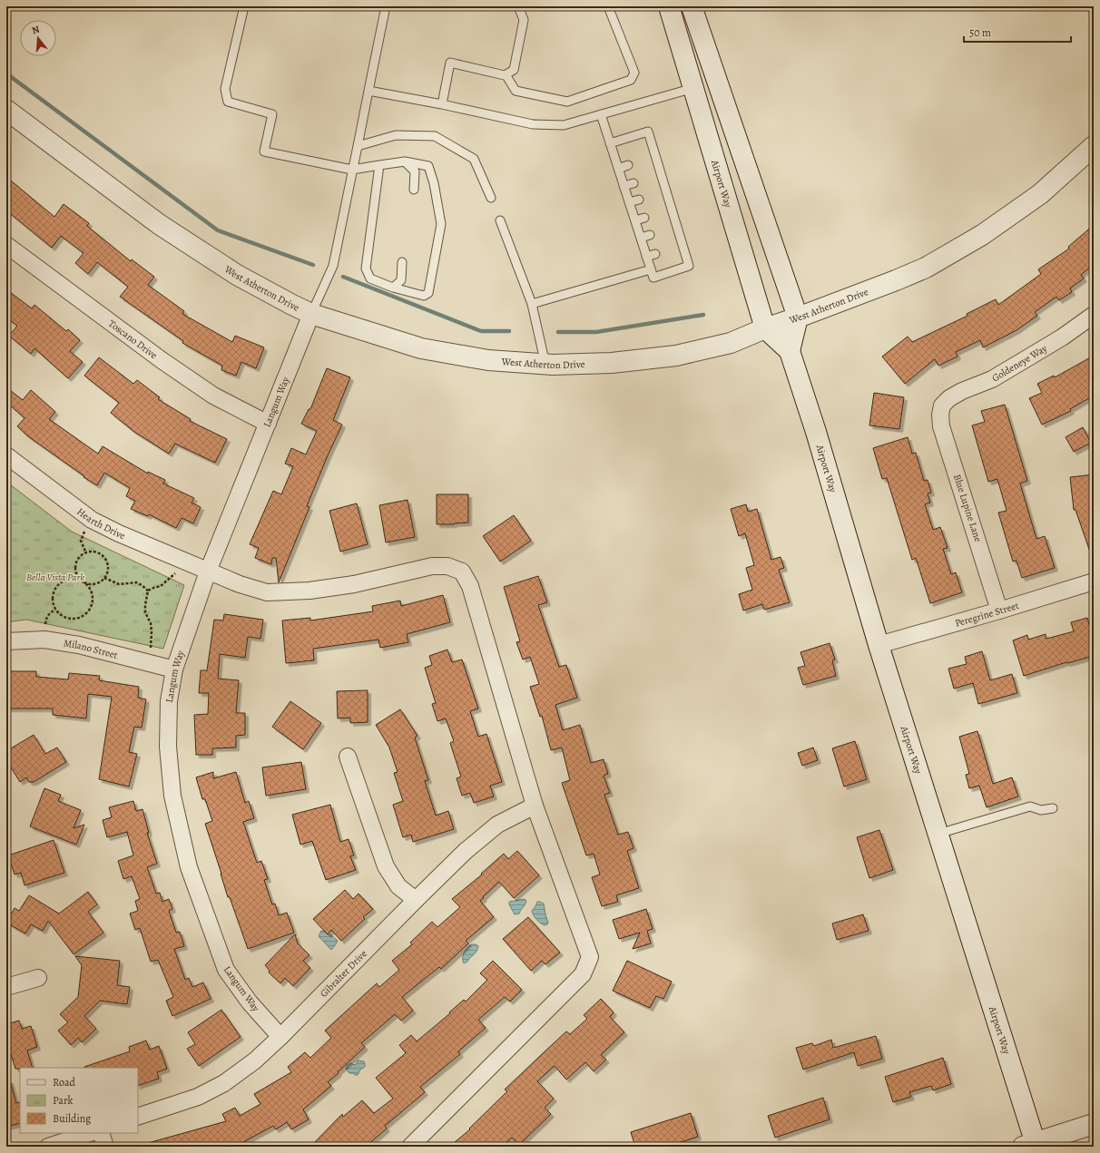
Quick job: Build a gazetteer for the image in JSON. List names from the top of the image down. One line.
{"streets":{"main road":["Airport Way","West Atherton Drive"],"street":["Toscano Drive","Goldeneye Way","Langum Way","Blue Lupine Lane","Hearth Drive","Peregrine Street","Milano Street","Gibralter Drive"]},"crossings":[["Airport Way","West Atherton Drive"],["Airport Way","Peregrine Street"],["West Atherton Drive","Langum Way"],["Toscano Drive","Langum Way"],["Goldeneye Way","Blue Lupine Lane"],["Langum Way","Hearth Drive"],["Langum Way","Milano Street"],["Langum Way","Gibralter Drive"],["Blue Lupine Lane","Peregrine Street"],["Hearth Drive","Gibralter Drive"]],"parks":["Bella Vista Park"],"legend":["Road","Park","Building"],"scale_bar":"50 m","north":"top"}
